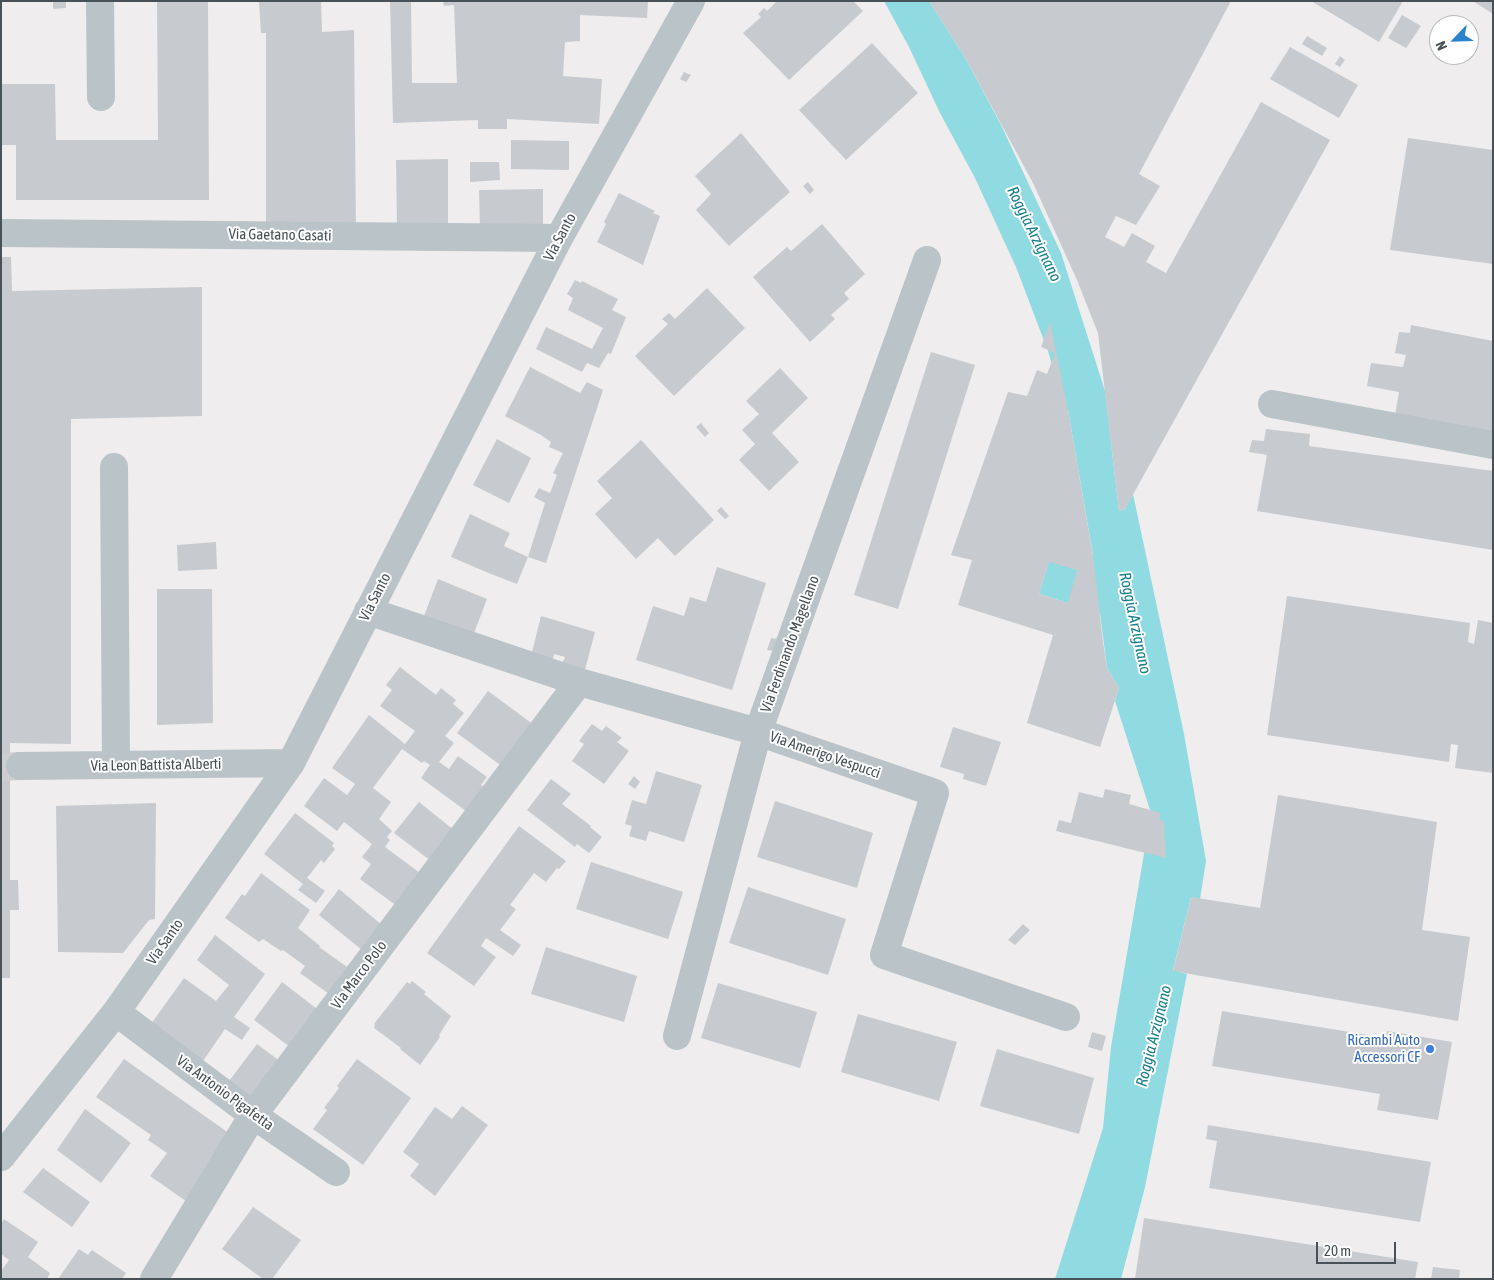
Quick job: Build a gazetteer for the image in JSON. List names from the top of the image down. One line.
{"streets":{"street":["Via Gaetano Casati","Via Santo","Via Ferdinando Magellano","Via Amerigo Vespucci","Via Leon Battista Alberti","Via Marco Polo","Via Antonio Pigafetta"]},"crossings":[["Via Gaetano Casati","Via Santo"],["Via Santo","Via Amerigo Vespucci"],["Via Santo","Via Leon Battista Alberti"],["Via Santo","Via Antonio Pigafetta"],["Via Ferdinando Magellano","Via Amerigo Vespucci"],["Via Amerigo Vespucci","Via Marco Polo"],["Via Marco Polo","Via Antonio Pigafetta"]],"water":["Roggia Arzignano"],"places":["Ricambi Auto Accessori CF"],"scale_bar":"20 m","north":"bottom left"}
